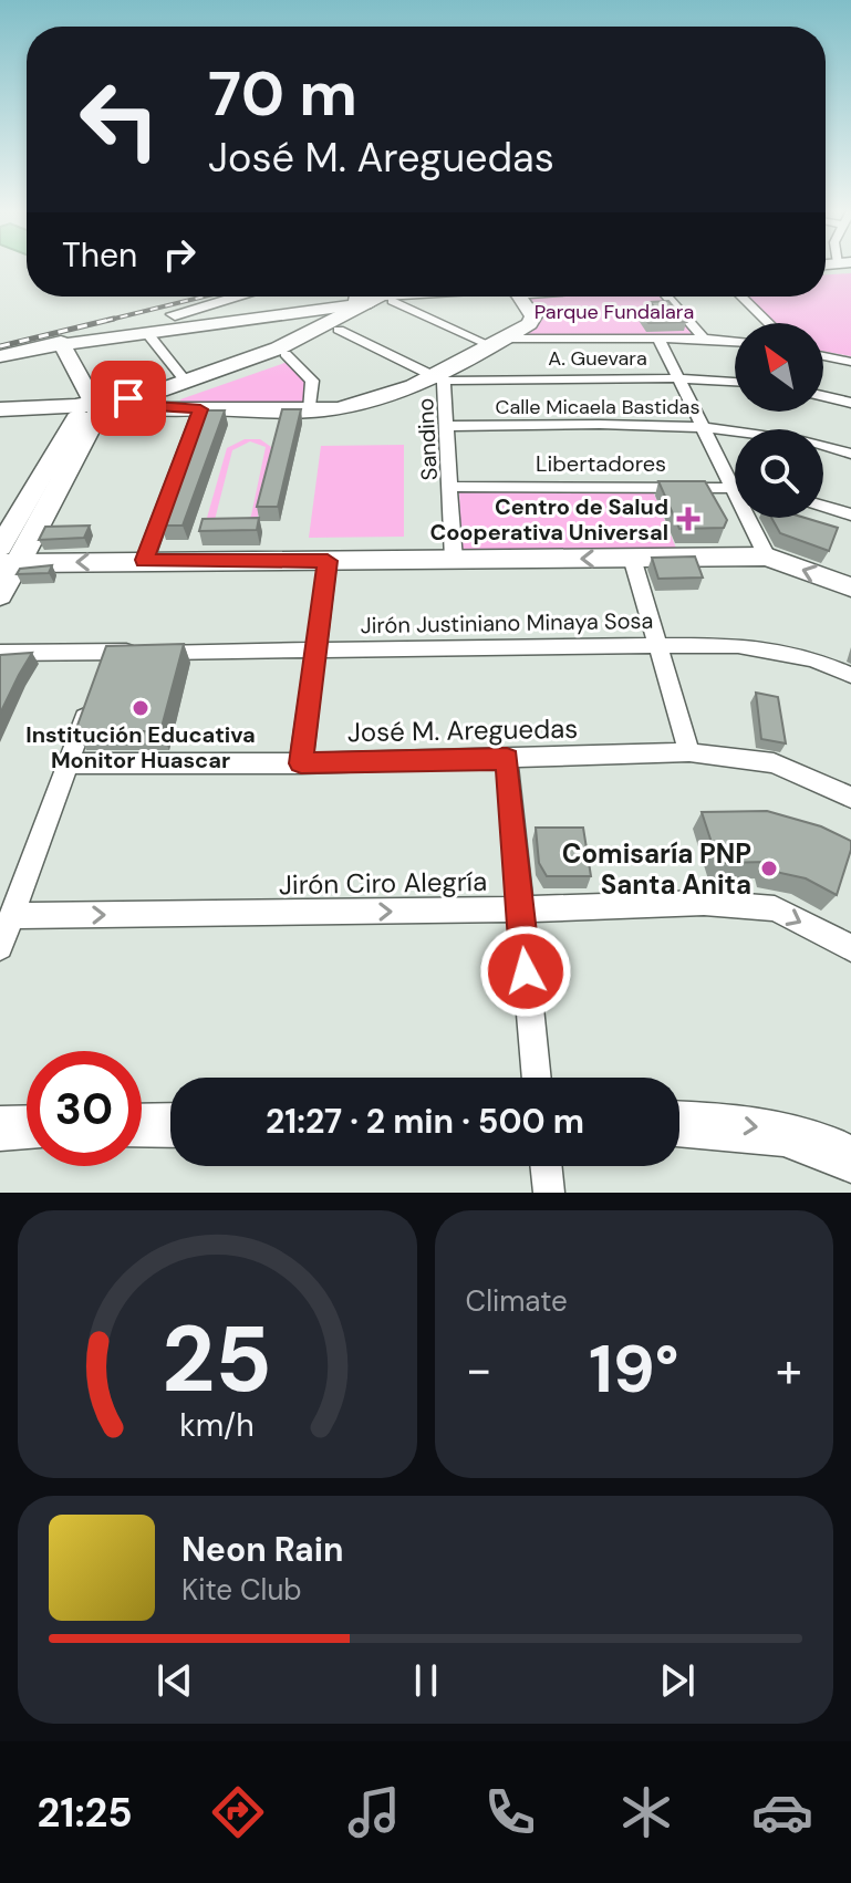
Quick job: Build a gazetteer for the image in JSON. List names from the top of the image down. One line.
{"streets":{"street":["A. Guevara","Calle Micaela Bastidas","Sandino","Libertadores","Jirón Justiniano Minaya Sosa","José M. Areguedas","Jirón Ciro Alegría"]},"crossings":[["A. Guevara","Sandino"],["Calle Micaela Bastidas","Sandino"],["Sandino","Libertadores"]],"one_way":["Jirón Ciro Alegría"],"parks":["Parque Fundalara"],"places":{"health":["Centro de Salud Cooperativa Universal"],"other":["Institución Educativa Monitor Huascar","Comisaría PNP Santa Anita"]},"north":"top left","page":{"turn":["70 m","José M. Areguedas"],"then":"Then","limit":"30","trip":"21:27 · 2 min · 500 m","tile":"Climate","heat":["−","19°","+"],"song":["Neon Rain","Kite Club"],"tabs":"21:25","gauge":["25","km/h"]}}
